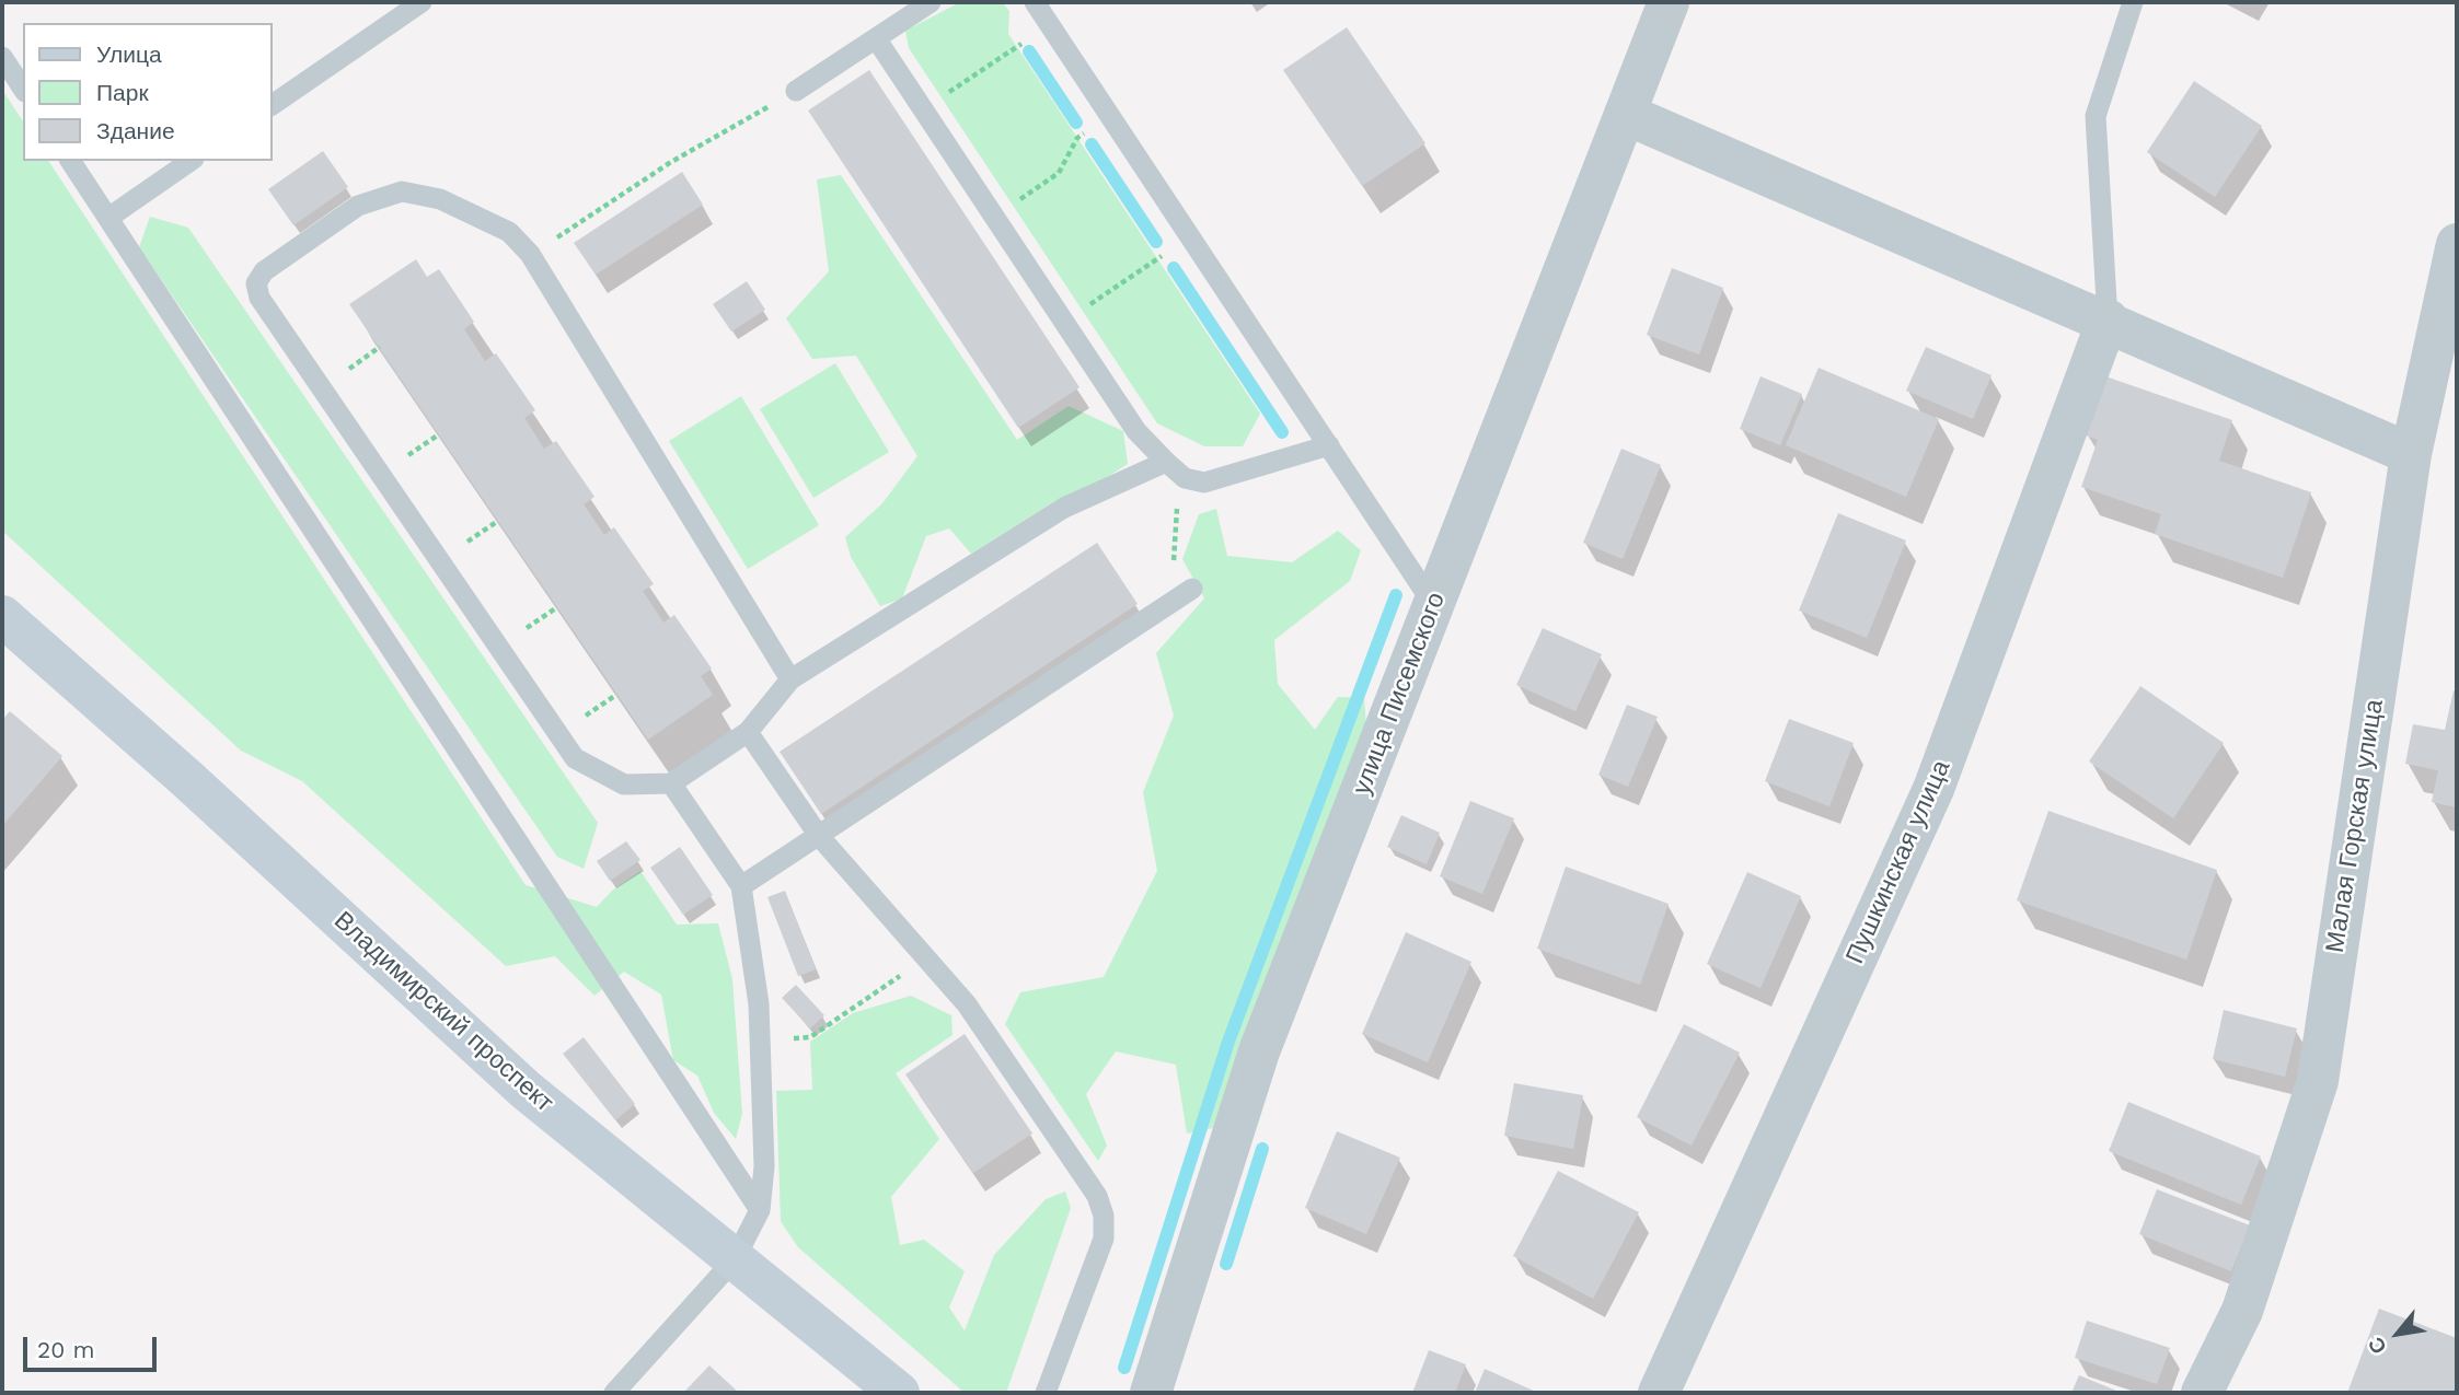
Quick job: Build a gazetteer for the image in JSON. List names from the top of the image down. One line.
{"streets":{"main road":["Владимирский проспект"],"street":["улица Писемского","Малая Горская улица","Пушкинская улица"]},"legend":["Улица","Парк","Здание"],"scale_bar":"20 m","north":"bottom left"}
